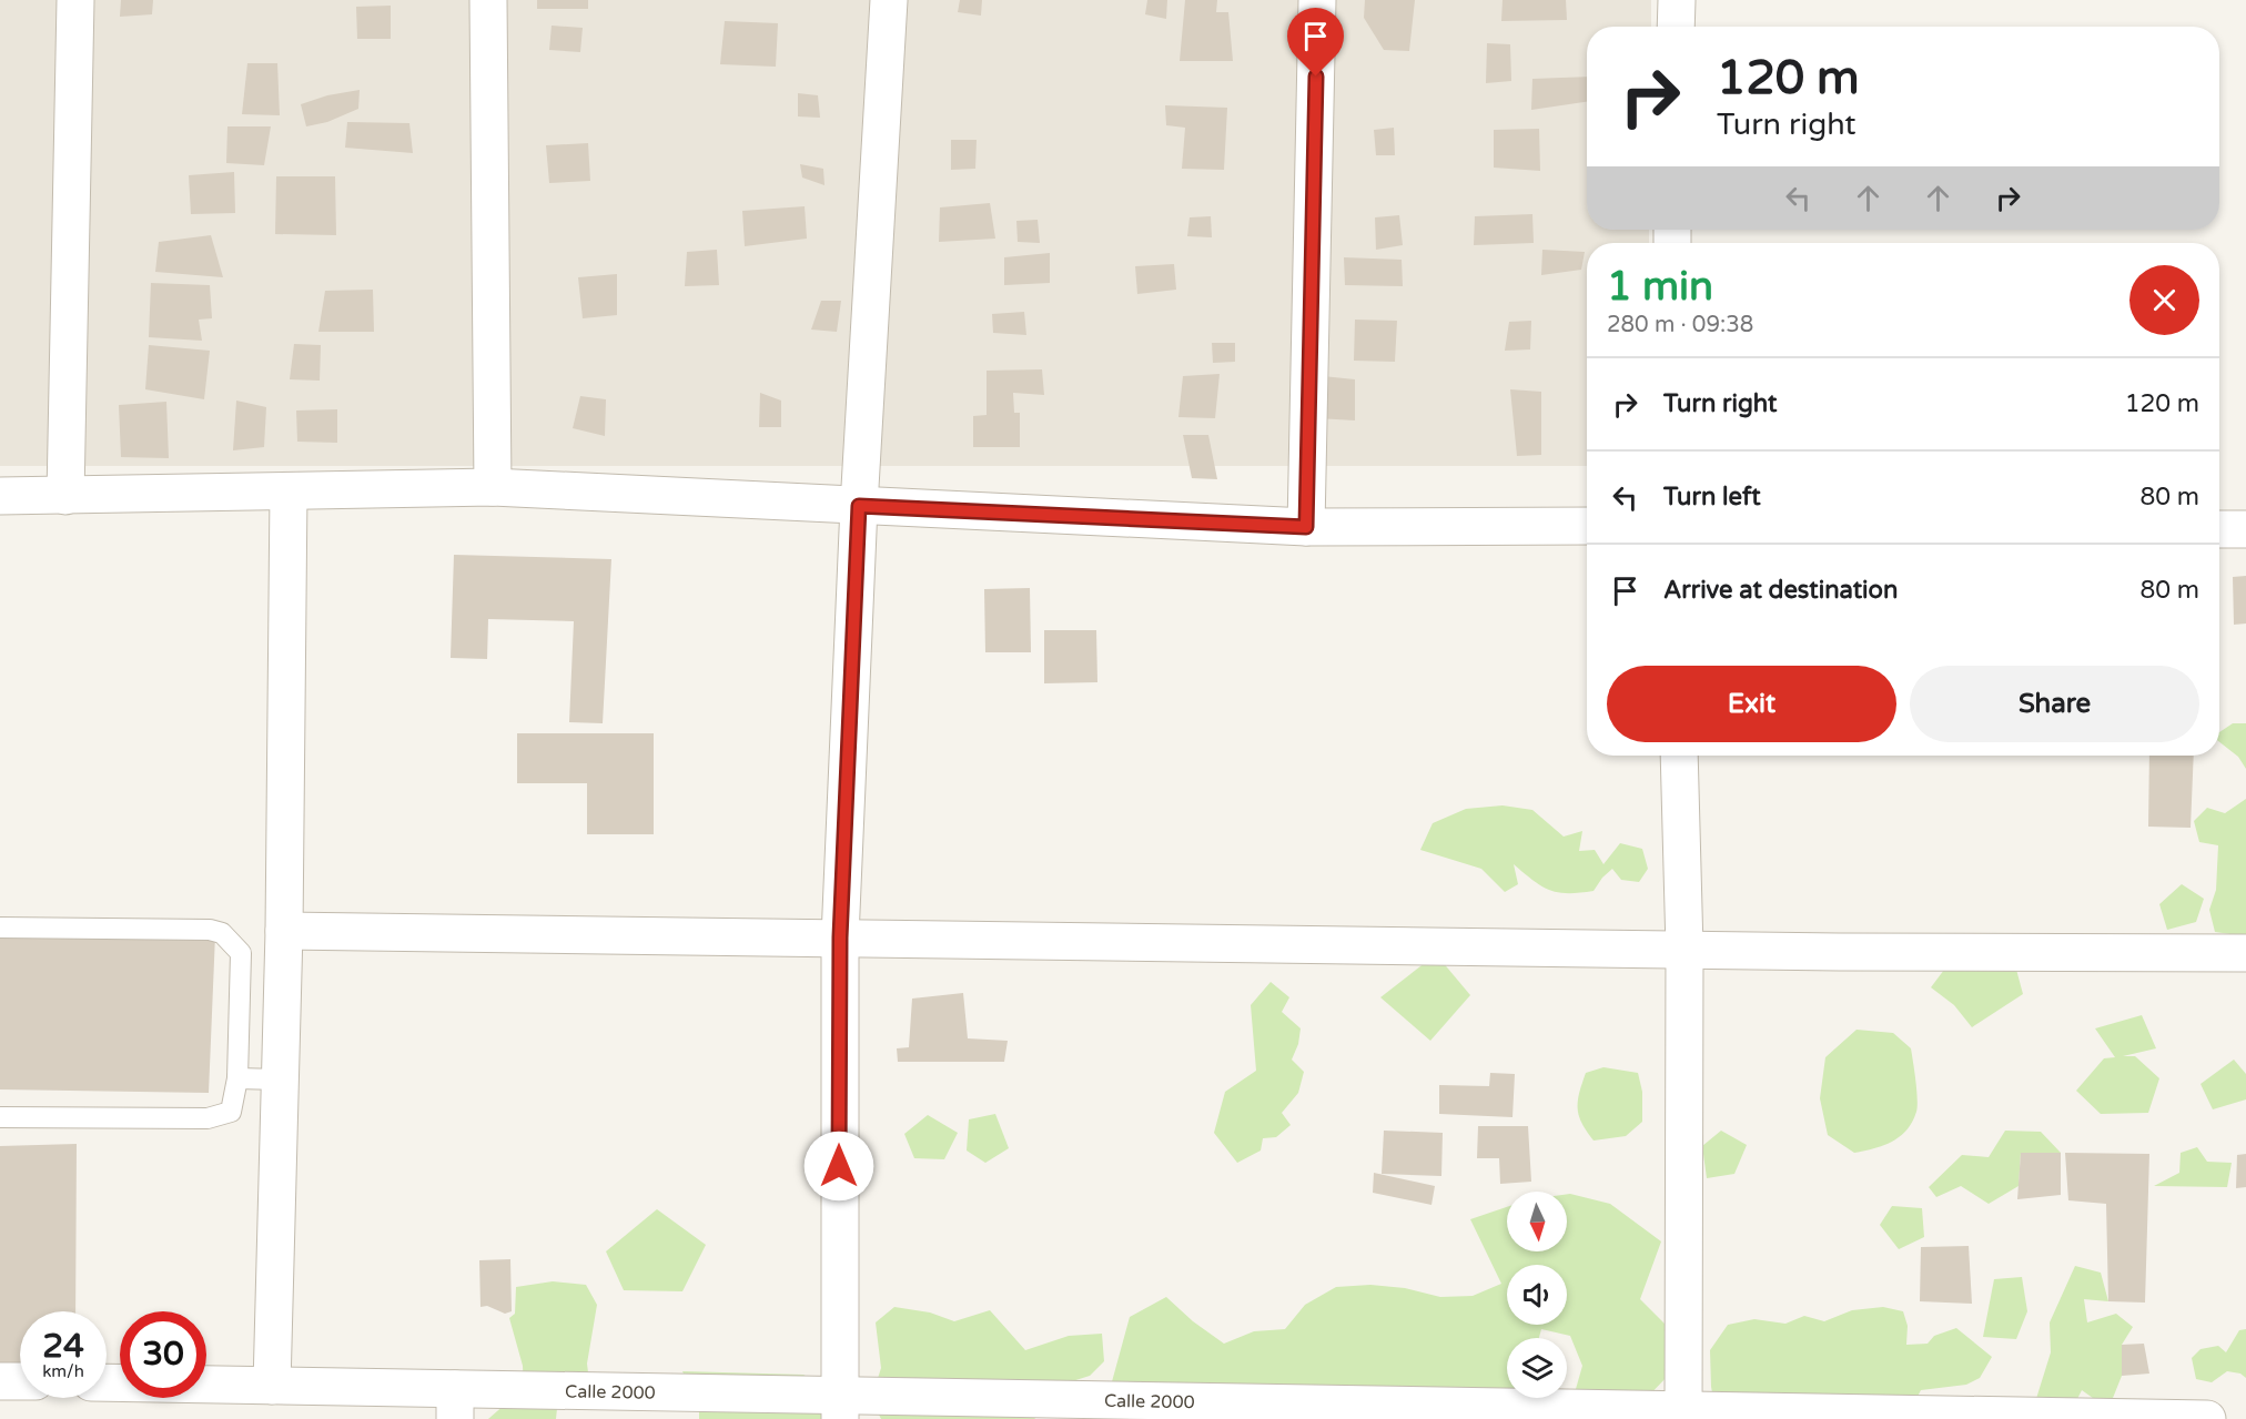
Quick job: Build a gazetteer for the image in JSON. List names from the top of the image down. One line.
{"streets":{"street":["Calle 2000"]},"north":"bottom","page":{"turn":["120 m","Turn right"],"heading":["1 min","280 m · 09:38"],"list":[{"name":"Turn right","value":"120 m"},{"name":"Turn left","value":"80 m"},{"name":"Arrive at destination","value":"80 m"}],"buttons":["Exit","Share"],"speed":"24 km/h","limit":"30"}}
